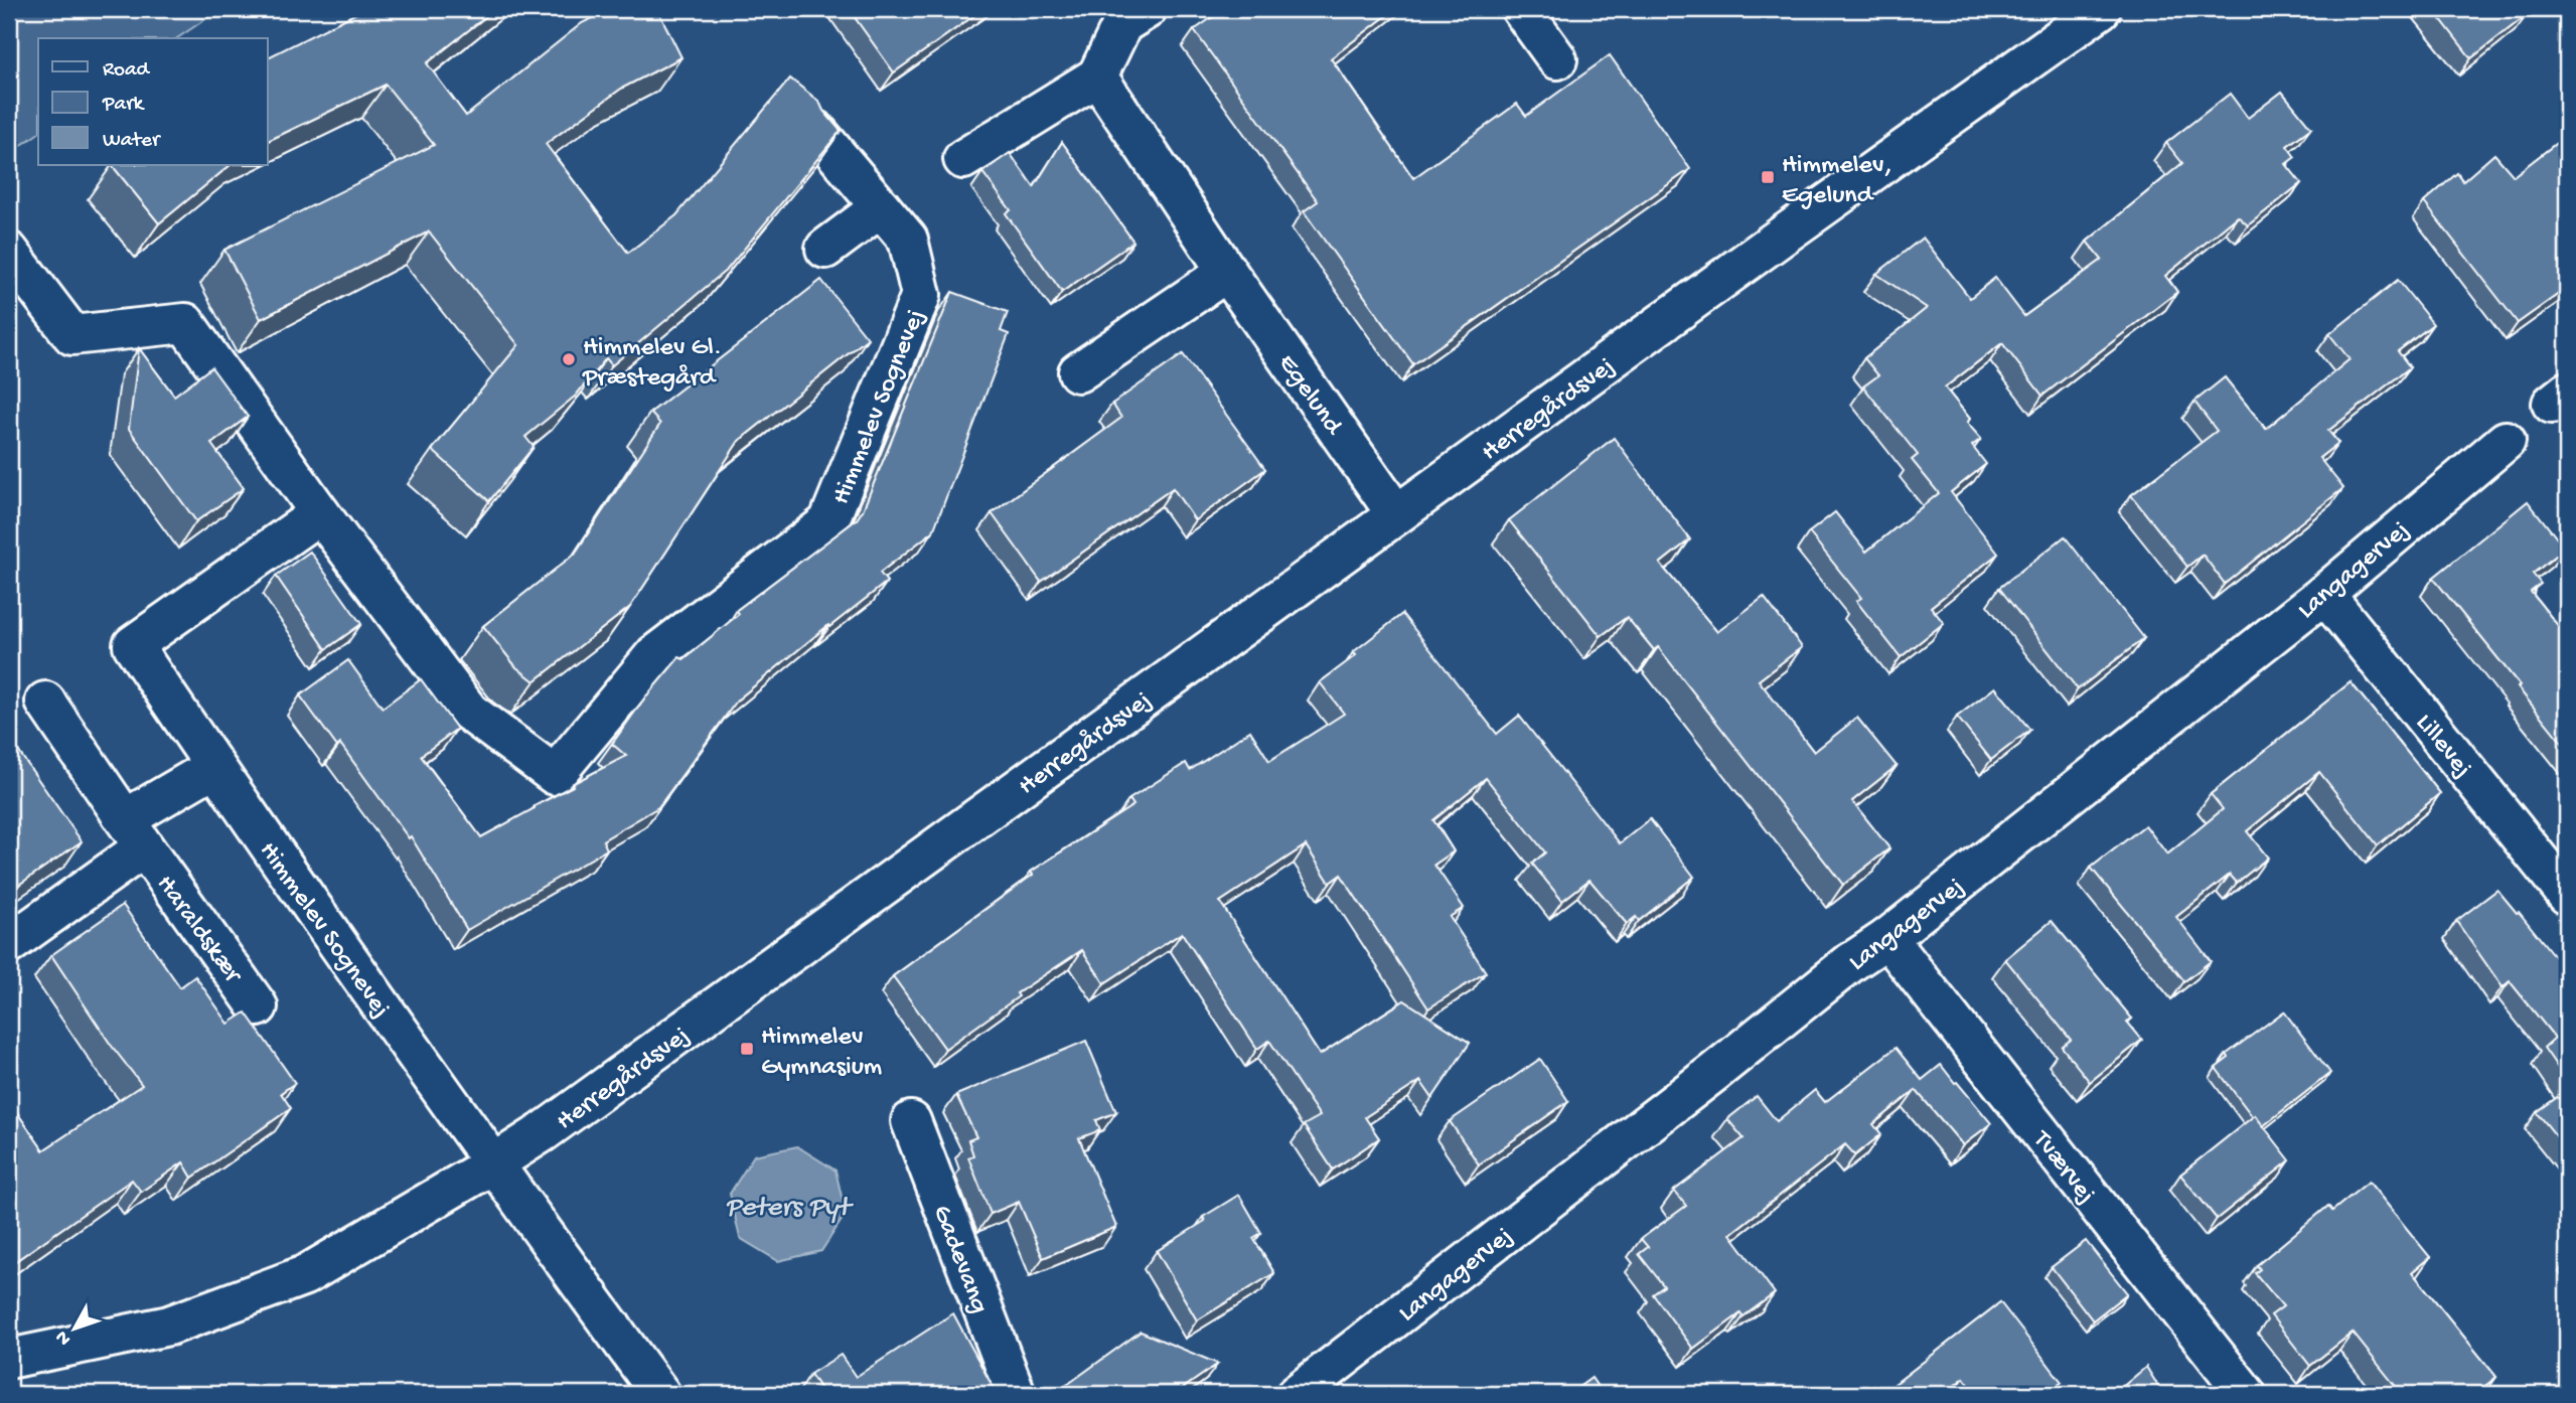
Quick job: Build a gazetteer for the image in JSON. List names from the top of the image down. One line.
{"streets":{"street":["Egelund","Himmelev Sognevej","Herregårdsvej","Langagervej","Lillevej","Haraldskær","Tværvej","Gadevang"]},"crossings":[["Egelund","Herregårdsvej"],["Himmelev Sognevej","Herregårdsvej"],["Himmelev Sognevej","Haraldskær"],["Langagervej","Lillevej"],["Langagervej","Tværvej"]],"water":["Peters Pyt"],"places":{"transit":["Himmelev, Egelund","Himmelev Gymnasium"],"other":["Himmelev Gl. Præstegård"]},"legend":["Road","Park","Water"],"north":"bottom left"}
